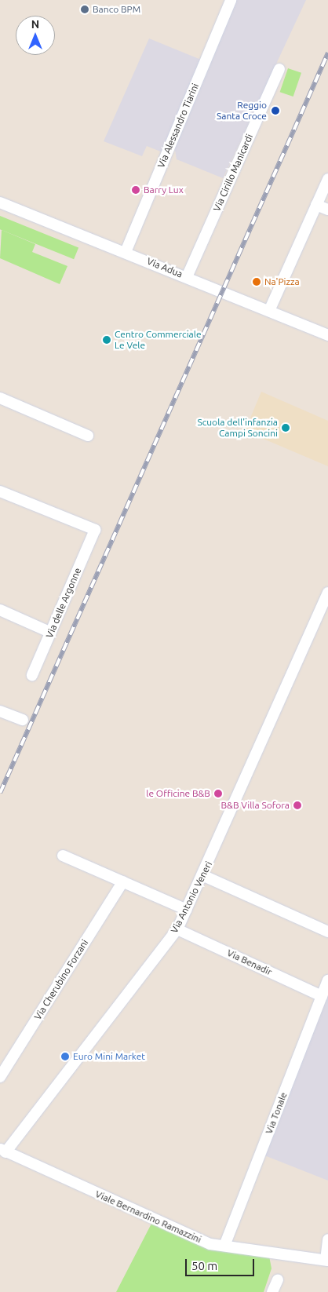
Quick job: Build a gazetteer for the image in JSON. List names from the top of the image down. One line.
{"streets":{"street":["Via Alessandro Tiarini","Via Cirillo Manicardi","Via Adua","Via delle Argonne","Via Antonio Veneri","Via Benadir","Via Cherubino Forzani","Via Tonale","Viale Bernardino Ramazzini"]},"crossings":[["Via Alessandro Tiarini","Via Adua"],["Via Cirillo Manicardi","Via Adua"],["Via Antonio Veneri","Via Benadir"],["Via Antonio Veneri","Viale Bernardino Ramazzini"],["Via Benadir","Via Tonale"],["Via Tonale","Viale Bernardino Ramazzini"]],"places":["Banco BPM","Reggio Santa Croce","Barry Lux","Na'Pizza","Centro Commerciale Le Vele","Scuola dell'infanzia Campi Soncini","le Officine B&B","B&B Villa Sofora","Euro Mini Market"],"scale_bar":"50 m","north":"top"}
